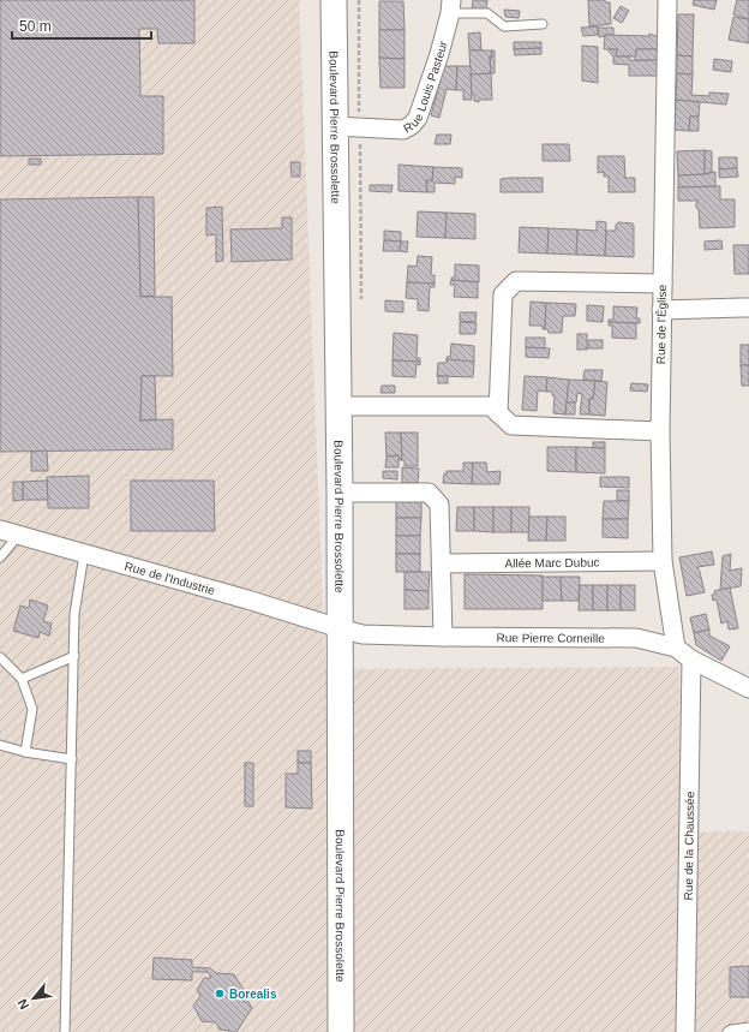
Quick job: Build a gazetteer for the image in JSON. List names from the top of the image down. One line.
{"streets":{"main road":["Boulevard Pierre Brossolette"],"street":["Rue Louis Pasteur","Rue de l'Église","Allée Marc Dubuc","Rue de l'Industrie","Rue Pierre Corneille","Rue de la Chaussée"]},"crossings":[["Rue Louis Pasteur","Boulevard Pierre Brossolette"],["Boulevard Pierre Brossolette","Rue de l'Industrie"],["Boulevard Pierre Brossolette","Rue Pierre Corneille"],["Rue de l'Église","Allée Marc Dubuc"],["Rue de l'Église","Rue Pierre Corneille"],["Rue de l'Industrie","Rue Pierre Corneille"],["Rue Pierre Corneille","Rue de la Chaussée"]],"places":["Borealis"],"scale_bar":"50 m","north":"bottom left"}
